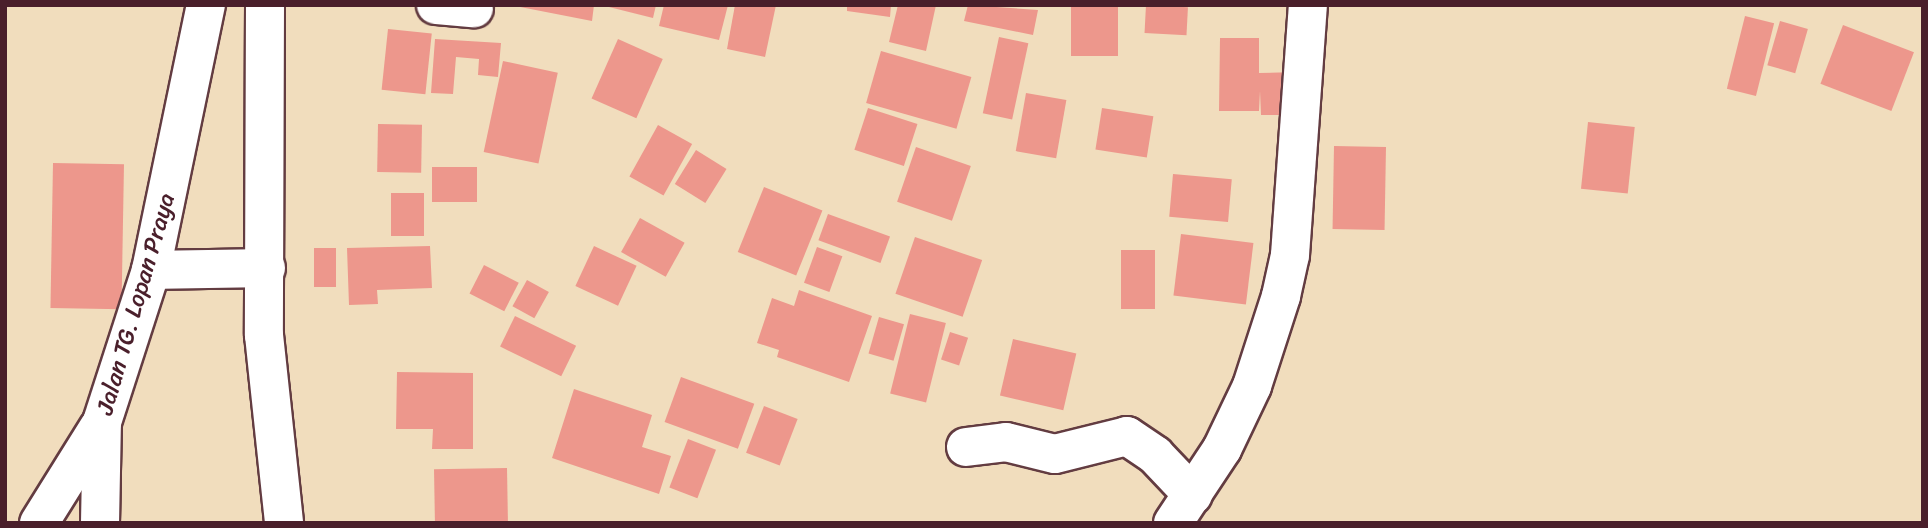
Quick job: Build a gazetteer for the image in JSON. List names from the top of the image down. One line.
{"streets":{"main road":["Jalan TG. Lopan Praya"]}}
